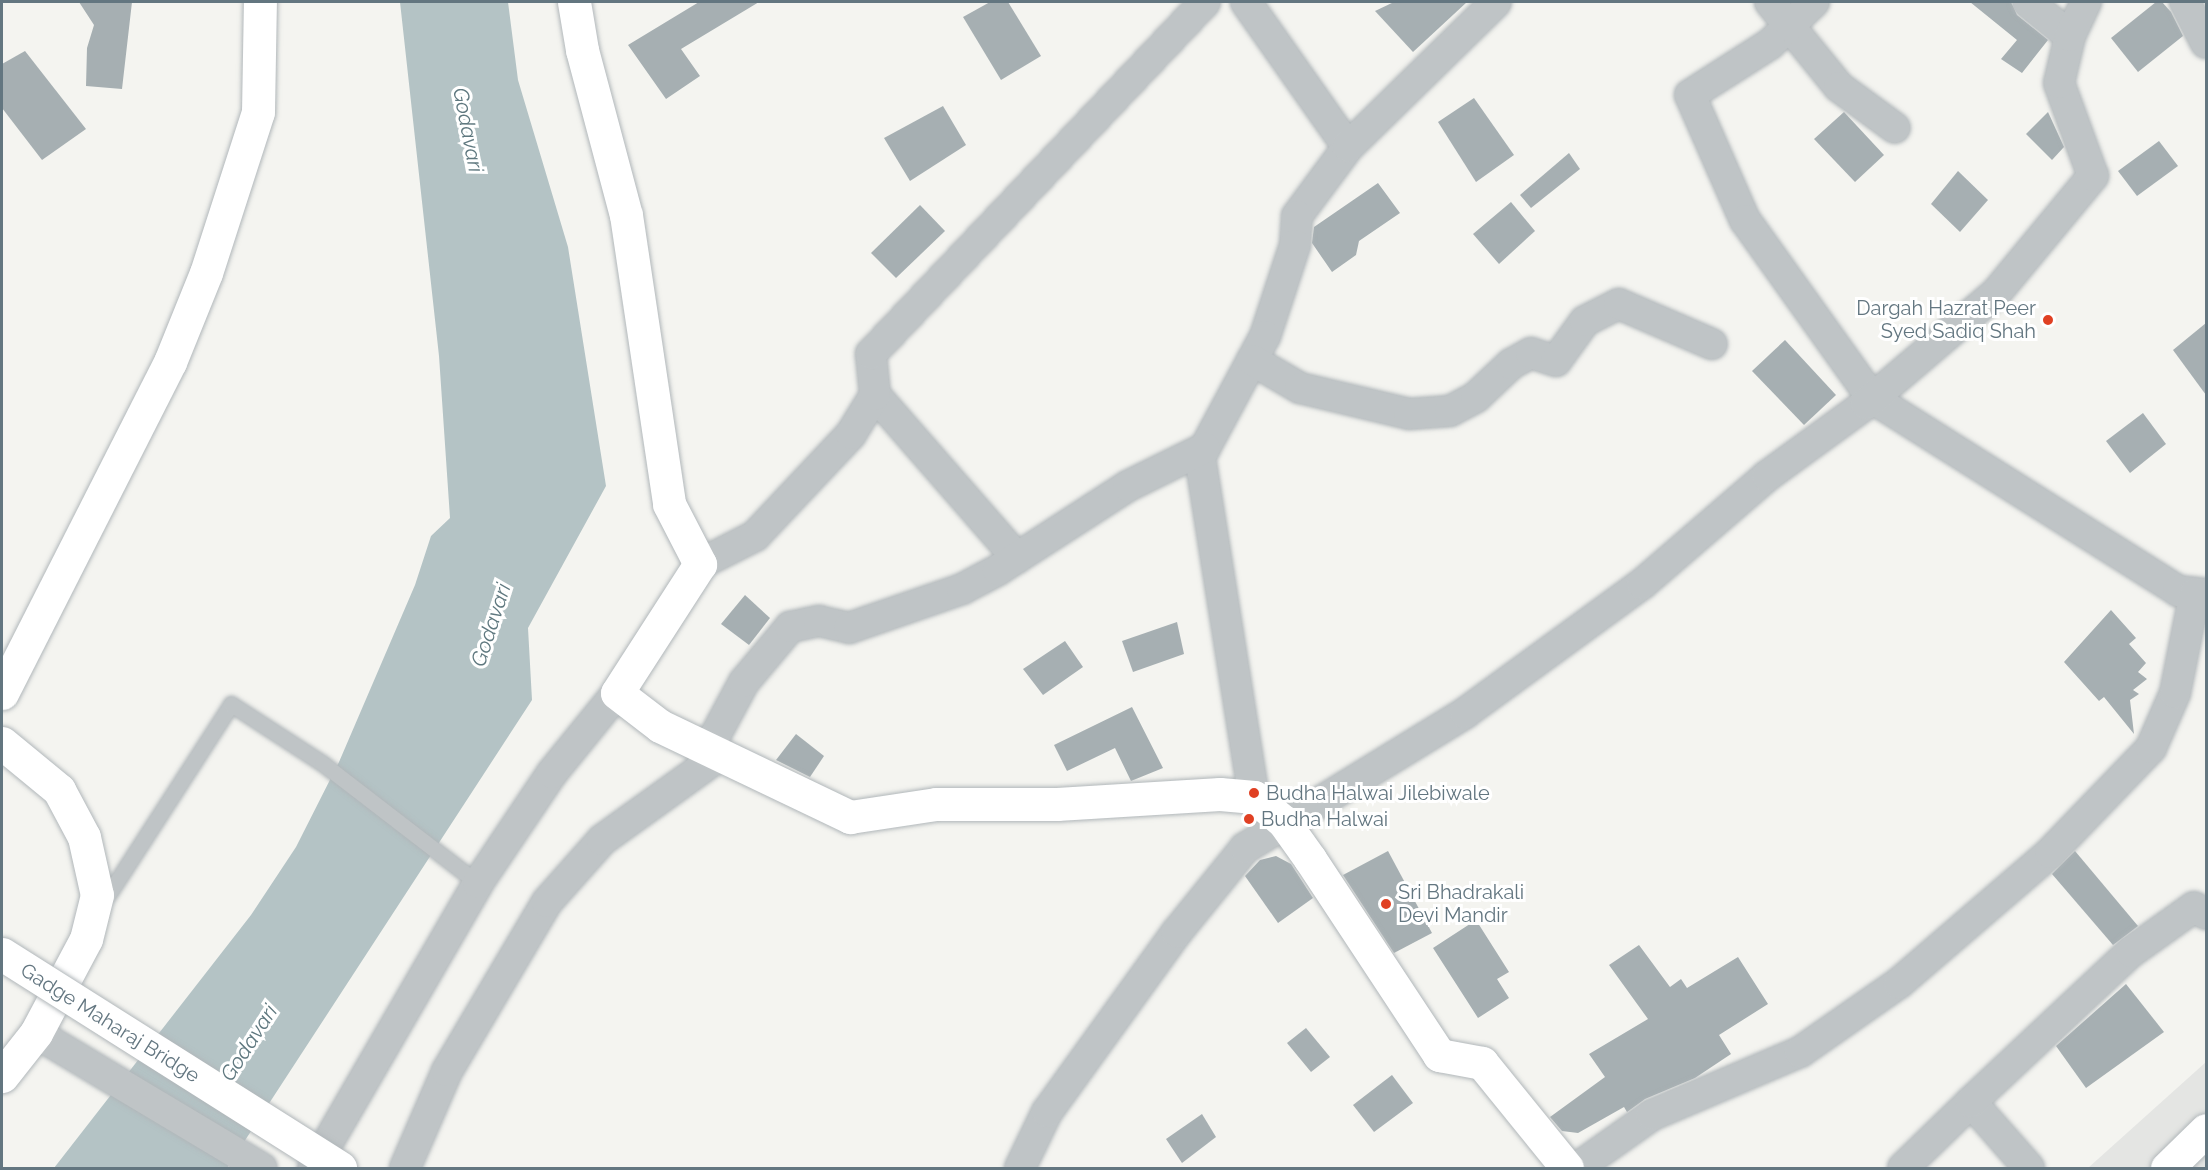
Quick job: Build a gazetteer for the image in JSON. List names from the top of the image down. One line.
{"streets":{"street":["Gadge Maharaj Bridge"]},"water":["Godavari"],"places":["Dargah Hazrat Peer Syed Sadiq Shah","Budha Halwai Jilebiwale","Budha Halwai","Sri Bhadrakali Devi Mandir"]}
